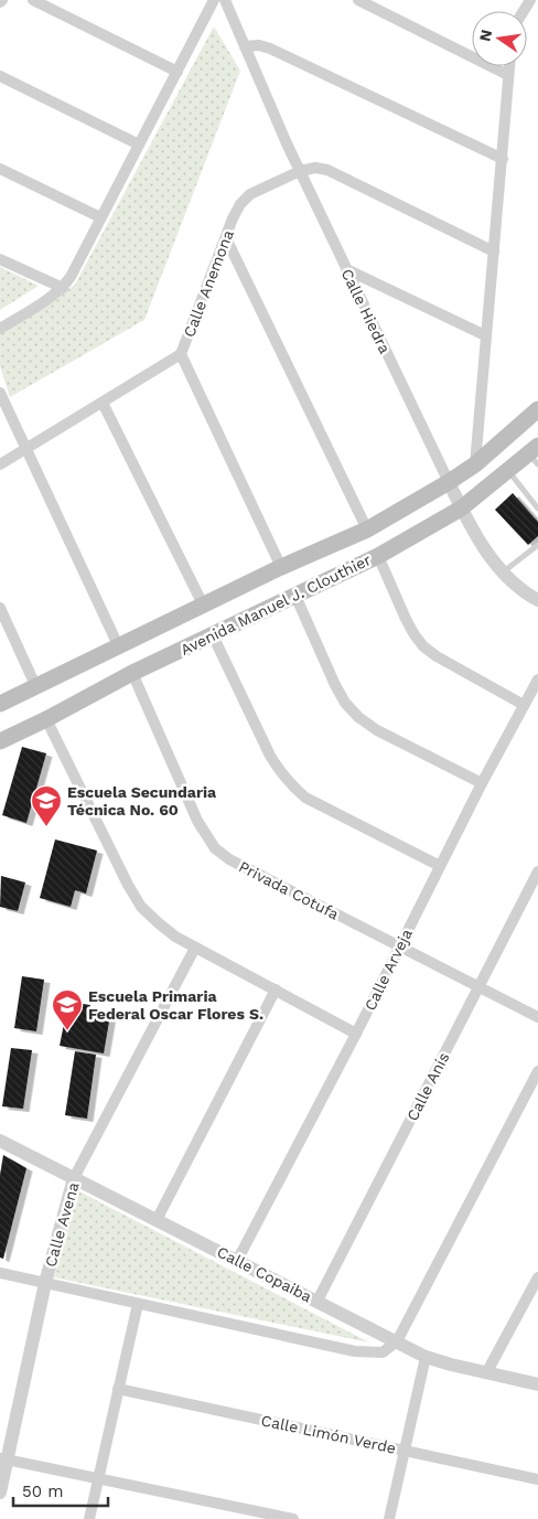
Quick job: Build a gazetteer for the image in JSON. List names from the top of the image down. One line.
{"streets":{"main road":["Avenida Manuel J. Clouthier"],"street":["Calle Anemona","Calle Hiedra","Privada Cotufa","Calle Arveja","Calle Anís","Calle Avena","Calle Copaiba","Calle Limón Verde"]},"crossings":[["Calle Anemona","Calle Hiedra"],["Calle Hiedra","Avenida Manuel J. Clouthier"],["Avenida Manuel J. Clouthier","Privada Cotufa"],["Privada Cotufa","Calle Arveja"],["Privada Cotufa","Calle Anís"],["Calle Arveja","Calle Copaiba"],["Calle Anís","Calle Copaiba"],["Calle Avena","Calle Copaiba"]],"places":{"school or university":["Escuela Secundaria Técnica No. 60","Escuela Primaria Federal Oscar Flores S."]},"scale_bar":"50 m","north":"left"}
